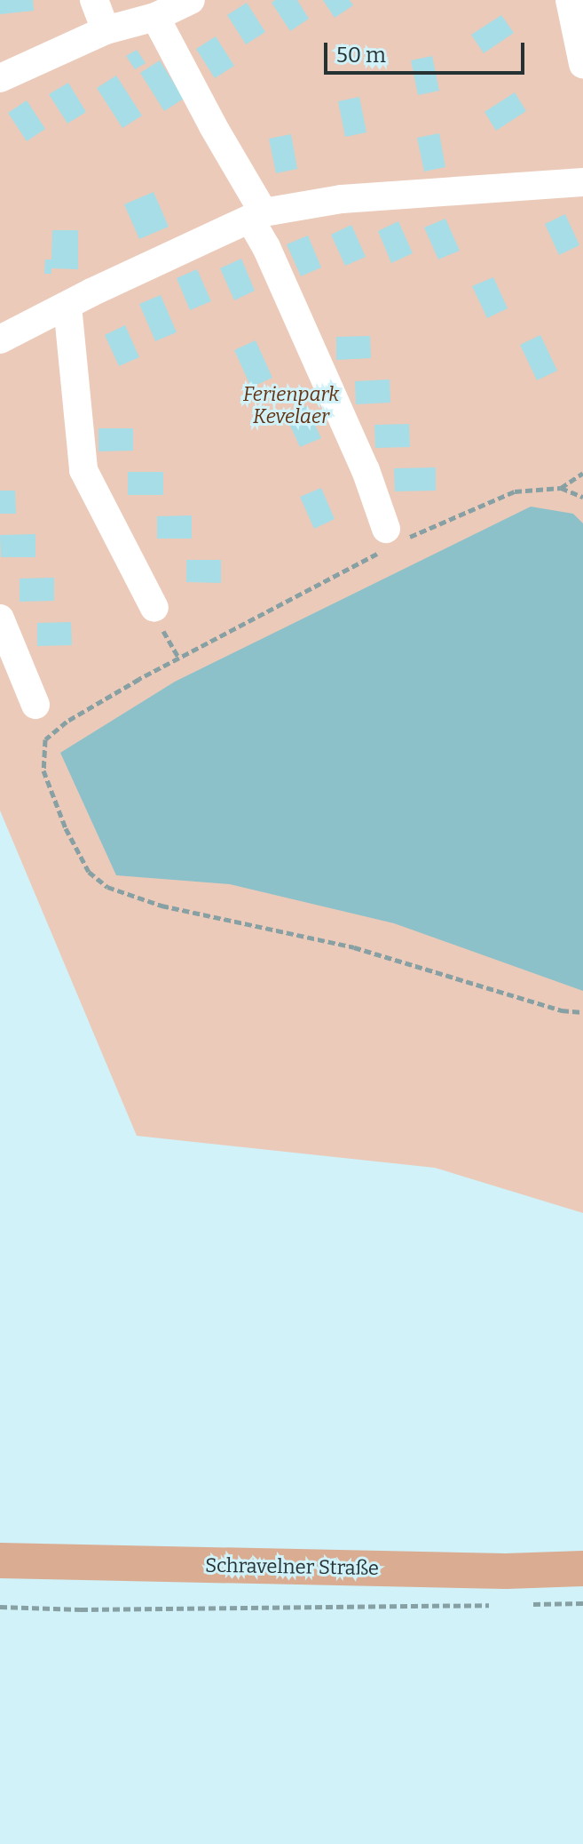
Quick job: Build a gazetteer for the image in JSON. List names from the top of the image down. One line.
{"streets":{"main road":["Schravelner Straße"]},"parks":["Ferienpark Kevelaer"],"scale_bar":"50 m"}
